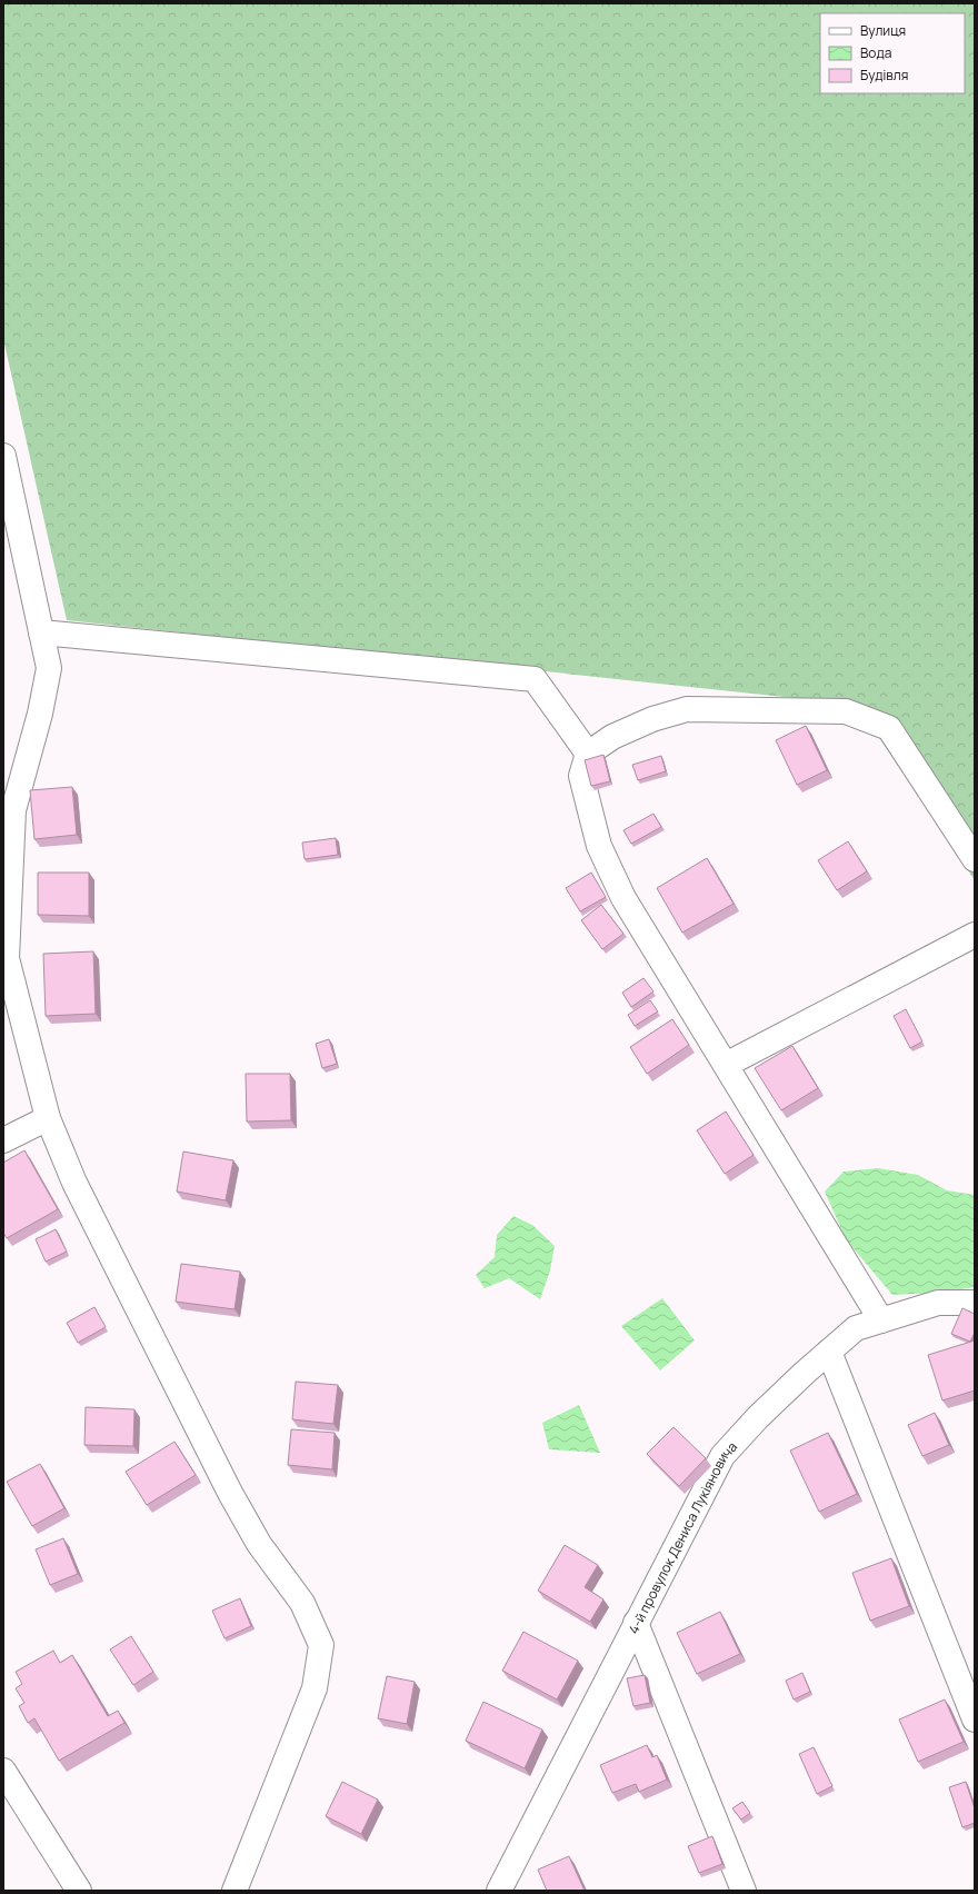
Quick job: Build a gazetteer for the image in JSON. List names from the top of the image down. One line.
{"streets":{"street":["4-й провулок Дениса Лукіяновича"]},"legend":["Вулиця","Вода","Будівля"]}
